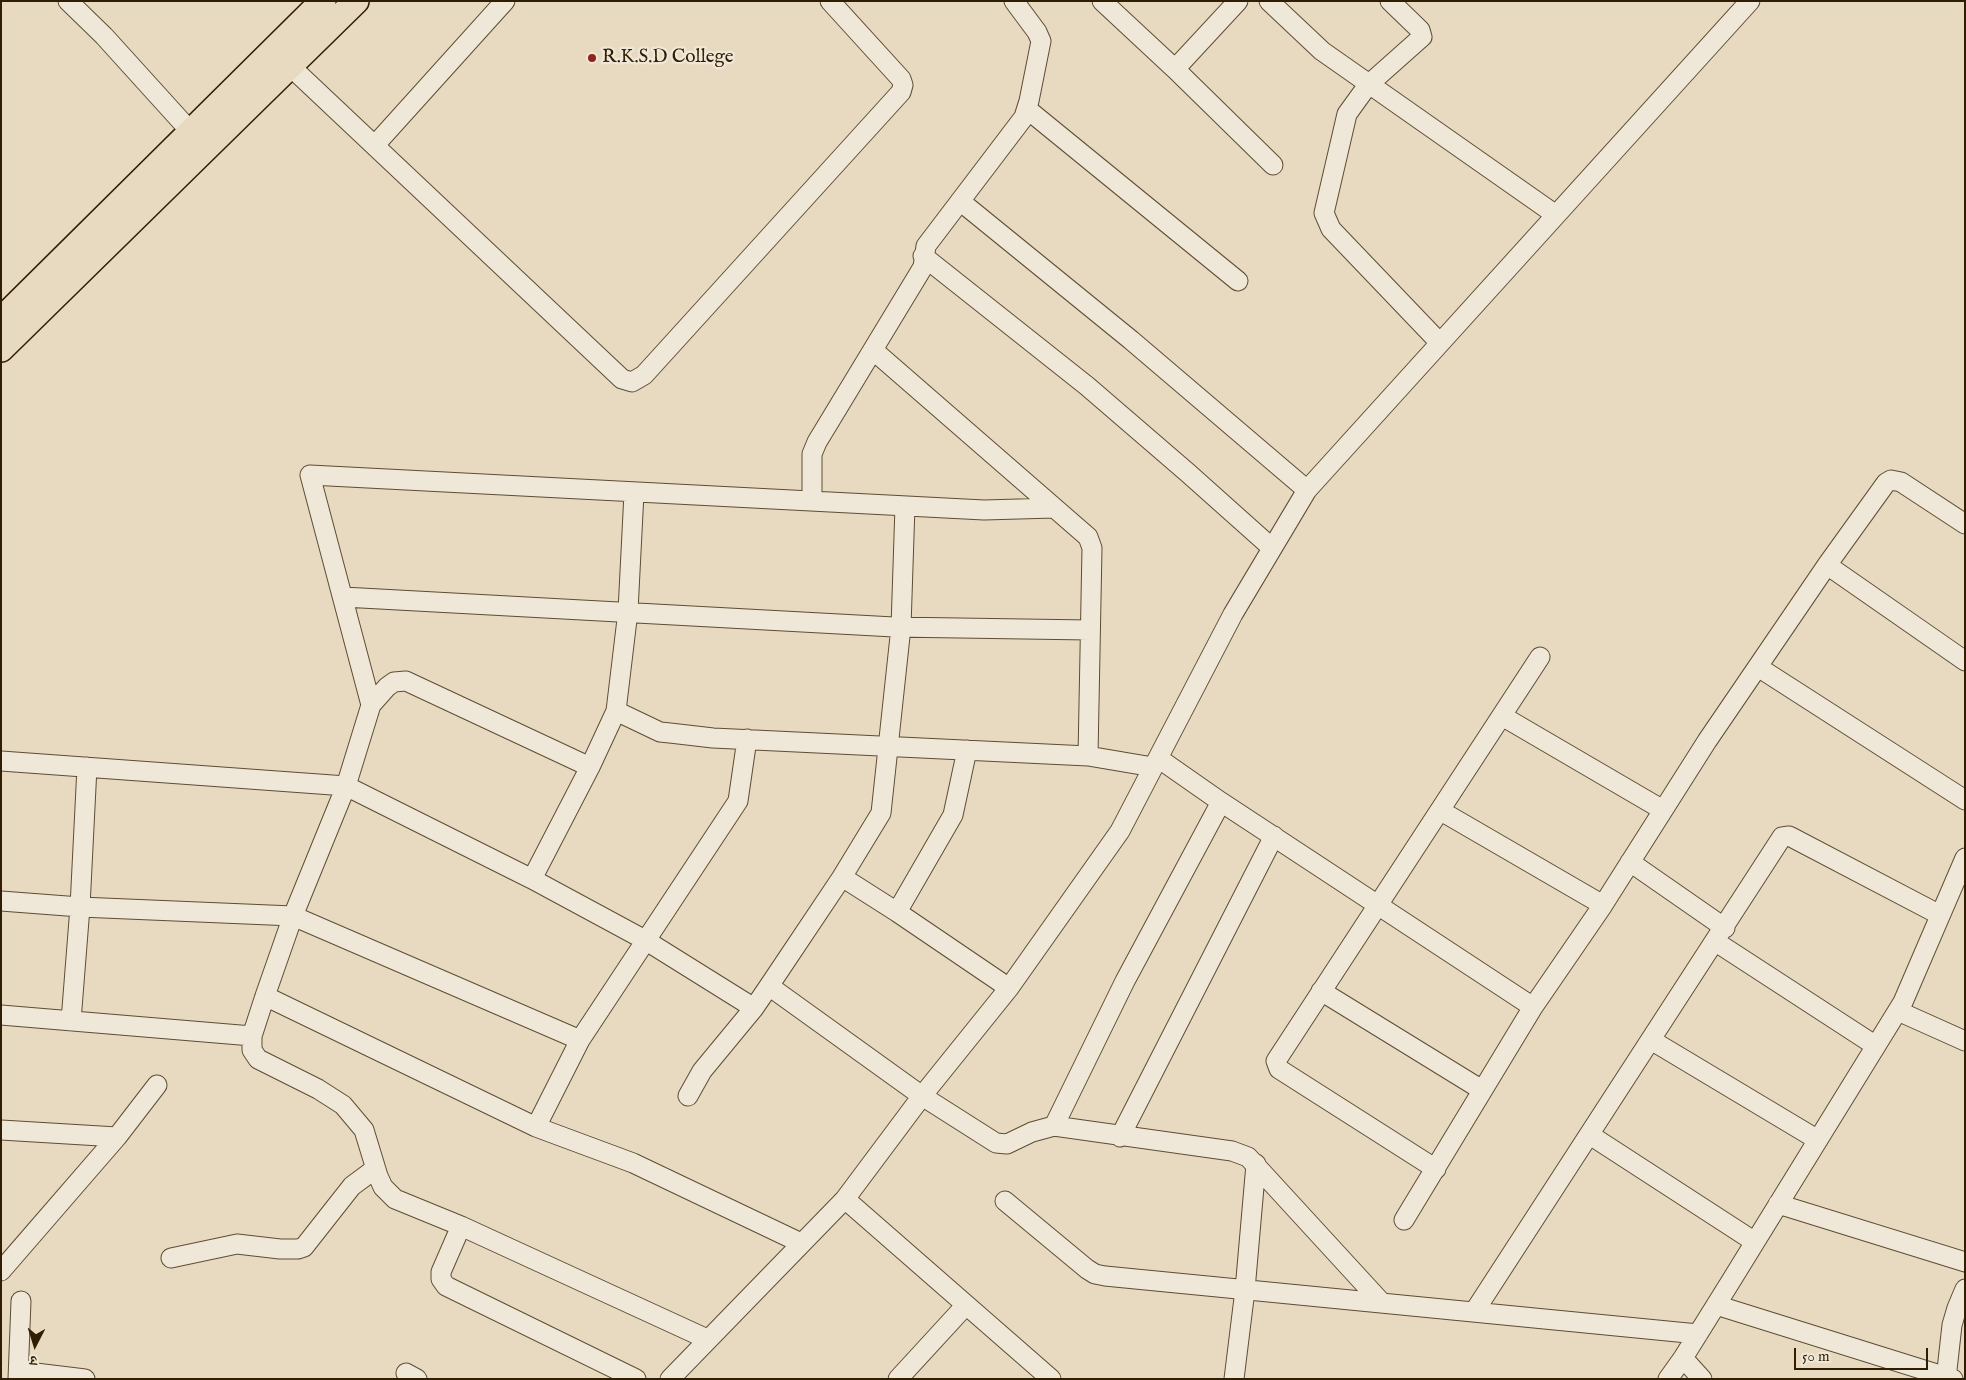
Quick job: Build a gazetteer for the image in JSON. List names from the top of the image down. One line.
{"places":["R.K.S.D College"],"scale_bar":"50 m","north":"bottom"}
